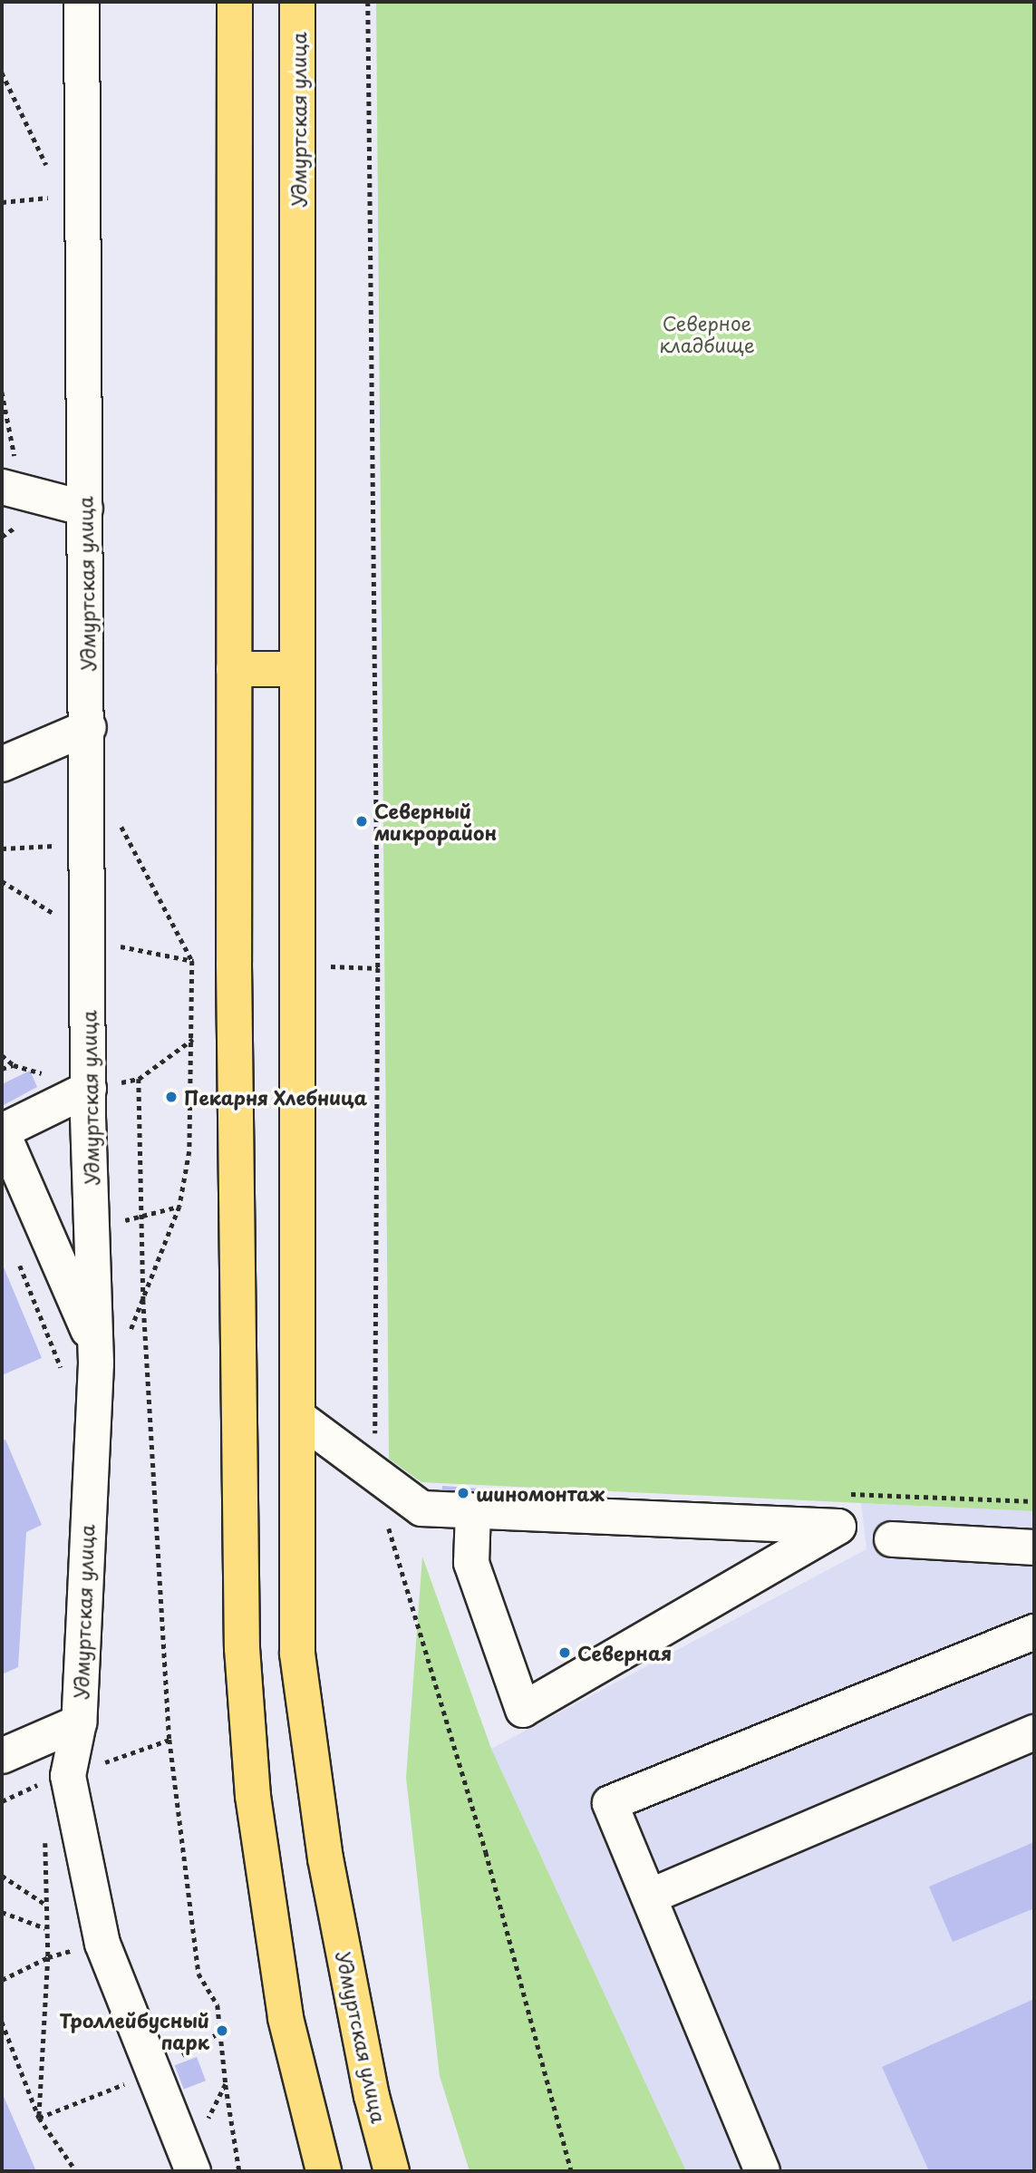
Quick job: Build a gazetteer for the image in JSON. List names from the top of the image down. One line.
{"streets":{"main road":["Удмуртская улица"]},"parks":["Северное кладбище"],"places":["Северный микрорайон","Пекарня Хлебница","шиномонтаж","Северная","Троллейбусный парк"]}
